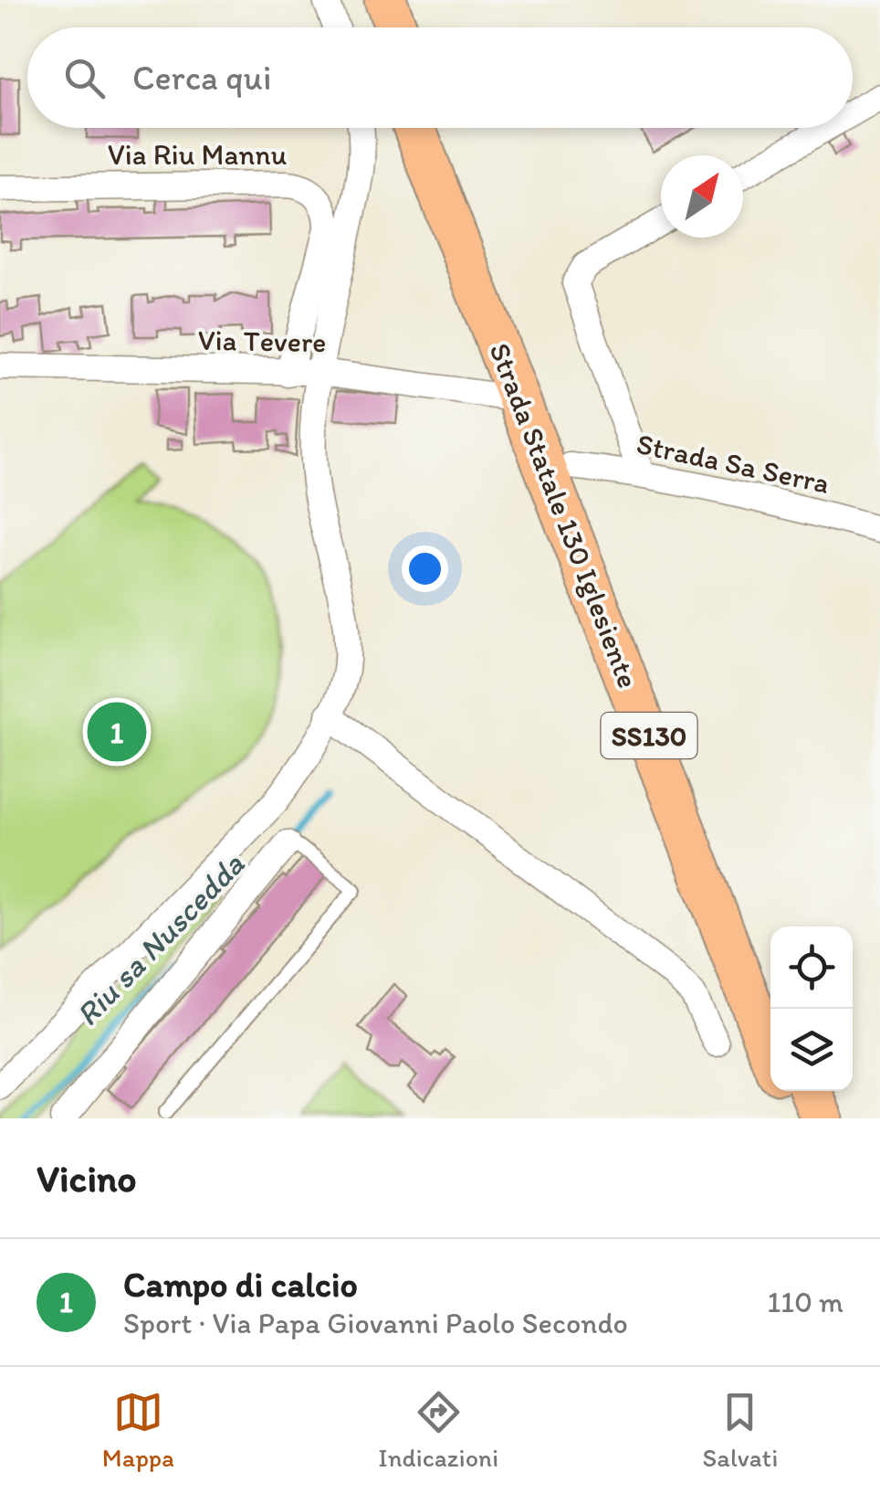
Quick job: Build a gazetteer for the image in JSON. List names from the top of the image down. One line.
{"streets":{"main road":["Strada Statale 130 Iglesiente","SS130"],"street":["Via Riu Mannu","Via Tevere","Strada Sa Serra"]},"crossings":[["Via Riu Mannu","Via Tevere"],["Via Tevere","Strada Statale 130 Iglesiente"],["Strada Sa Serra","Strada Statale 130 Iglesiente"]],"water":["Riu sa Nuscedda"],"north":"top right","page":{"search":"Cerca qui","pins":"1","heading":"Vicino","list":[{"mark":"1","name":"Campo di calcio","note":"Sport · Via Papa Giovanni Paolo Secondo","value":"110 m"}],"nav":["Mappa","Indicazioni","Salvati"]}}
